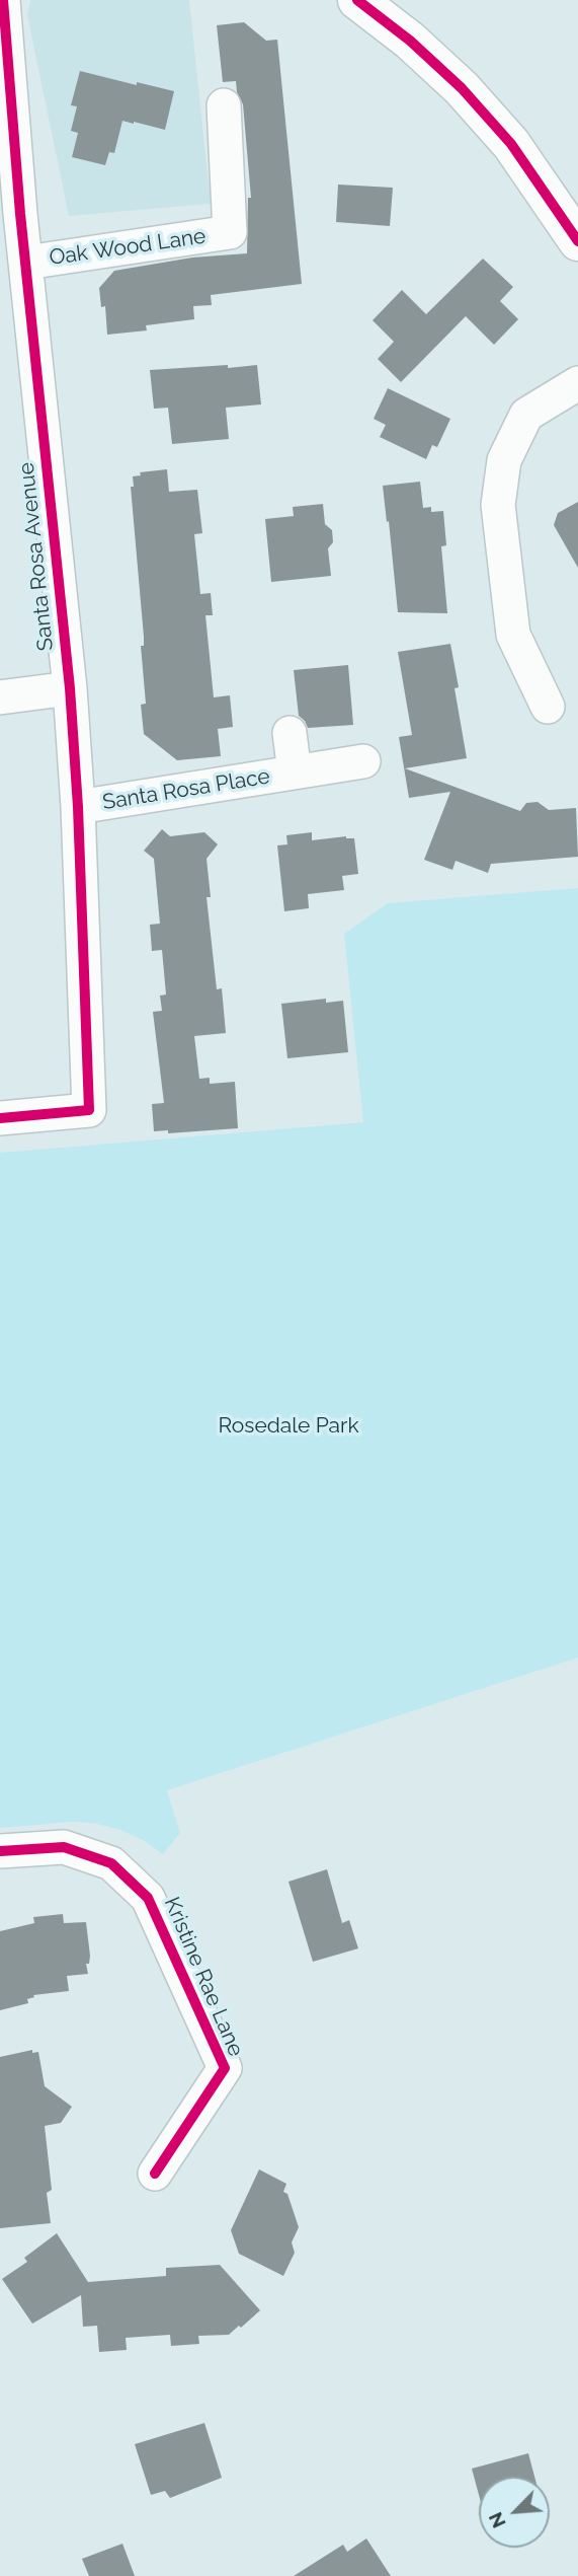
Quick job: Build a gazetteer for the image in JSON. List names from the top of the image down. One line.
{"streets":{"street":["Oak Wood Lane","Santa Rosa Avenue","Santa Rosa Place","Kristine Rae Lane"]},"crossings":[["Oak Wood Lane","Santa Rosa Avenue"],["Santa Rosa Avenue","Santa Rosa Place"]],"parks":["Rosedale Park"],"north":"bottom left"}
